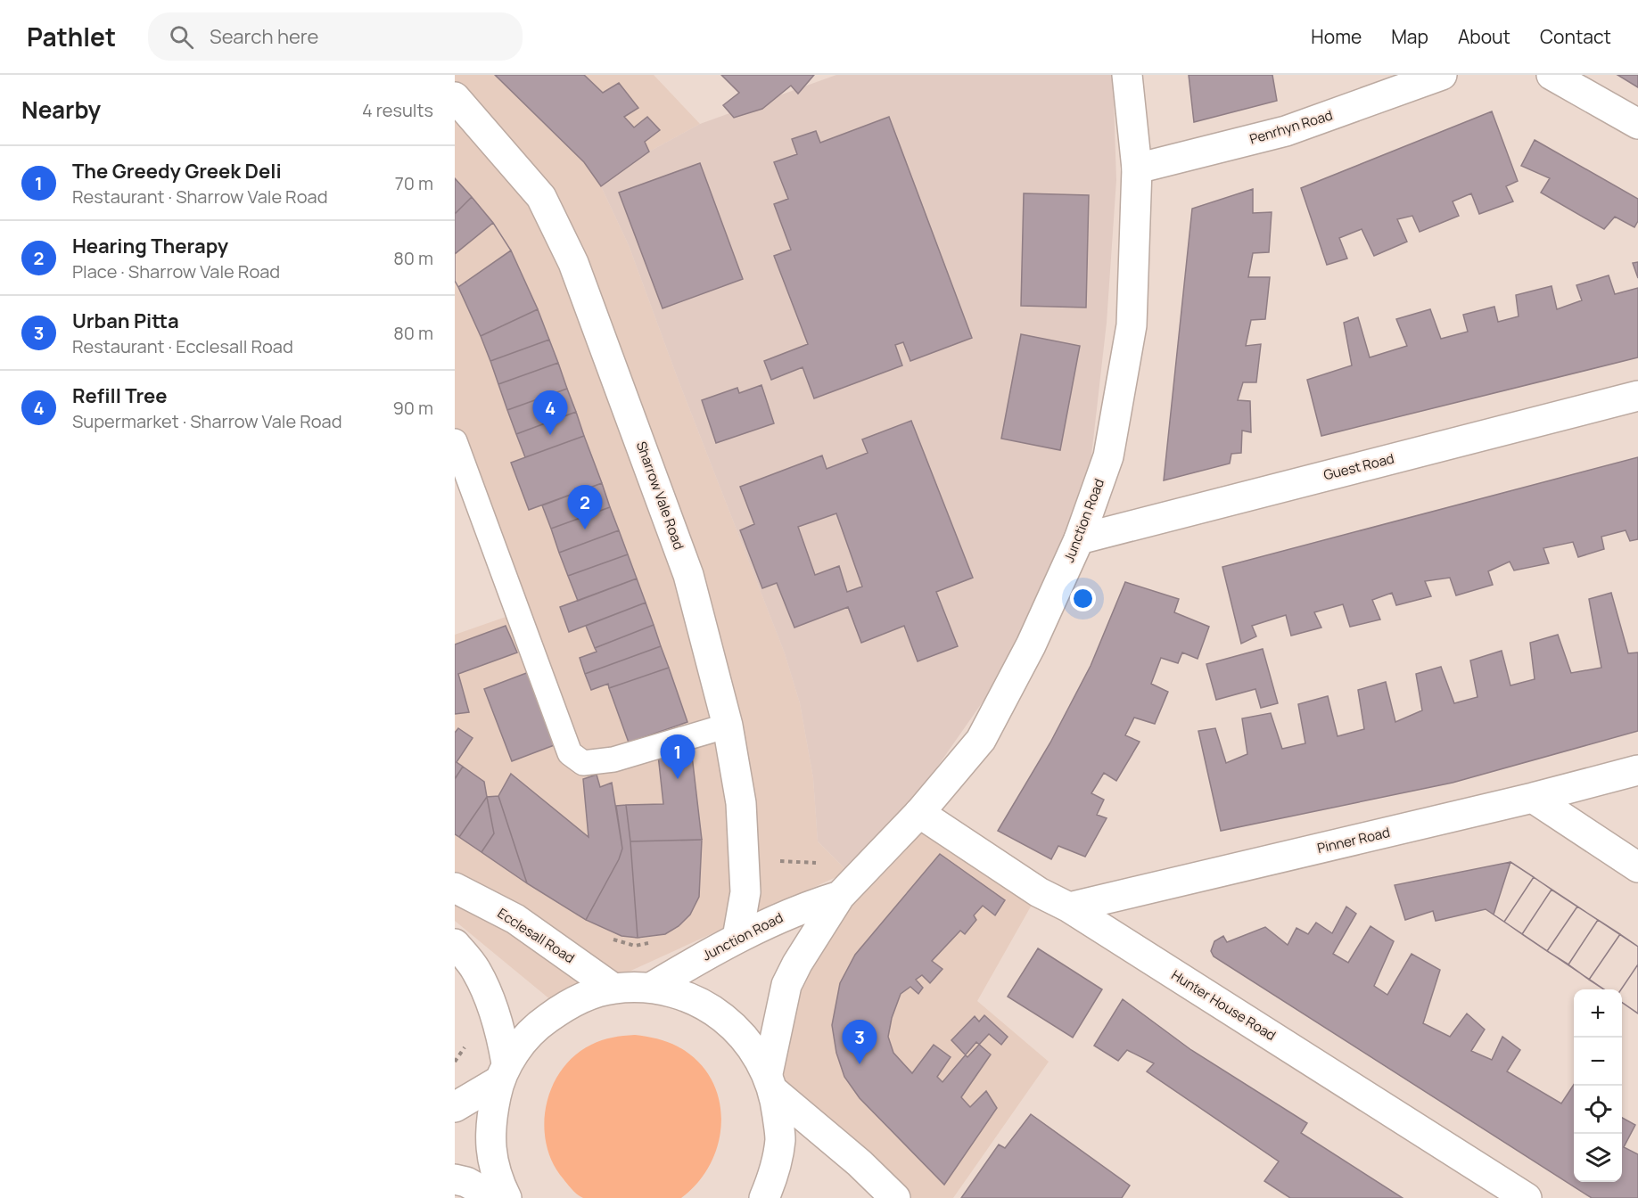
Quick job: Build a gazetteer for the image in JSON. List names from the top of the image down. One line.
{"streets":{"street":["Penrhyn Road","Guest Road","Sharrow Vale Road","Junction Road","Pinner Road","Ecclesall Road","Hunter House Road"]},"crossings":[["Penrhyn Road","Junction Road"],["Guest Road","Junction Road"],["Sharrow Vale Road","Junction Road"],["Junction Road","Hunter House Road"],["Pinner Road","Hunter House Road"]],"page":{"header":"Pathlet","search":"Search here","nav":["Home","Map","About","Contact"],"heading":["Nearby","4 results"],"list":[{"mark":"1","name":"The Greedy Greek Deli","note":"Restaurant · Sharrow Vale Road","value":"70 m"},{"mark":"2","name":"Hearing Therapy","note":"Place · Sharrow Vale Road","value":"80 m"},{"mark":"3","name":"Urban Pitta","note":"Restaurant · Ecclesall Road","value":"80 m"},{"mark":"4","name":"Refill Tree","note":"Supermarket · Sharrow Vale Road","value":"90 m"}],"pins":["4","2","1","3"],"map_buttons":["+","−"]}}
